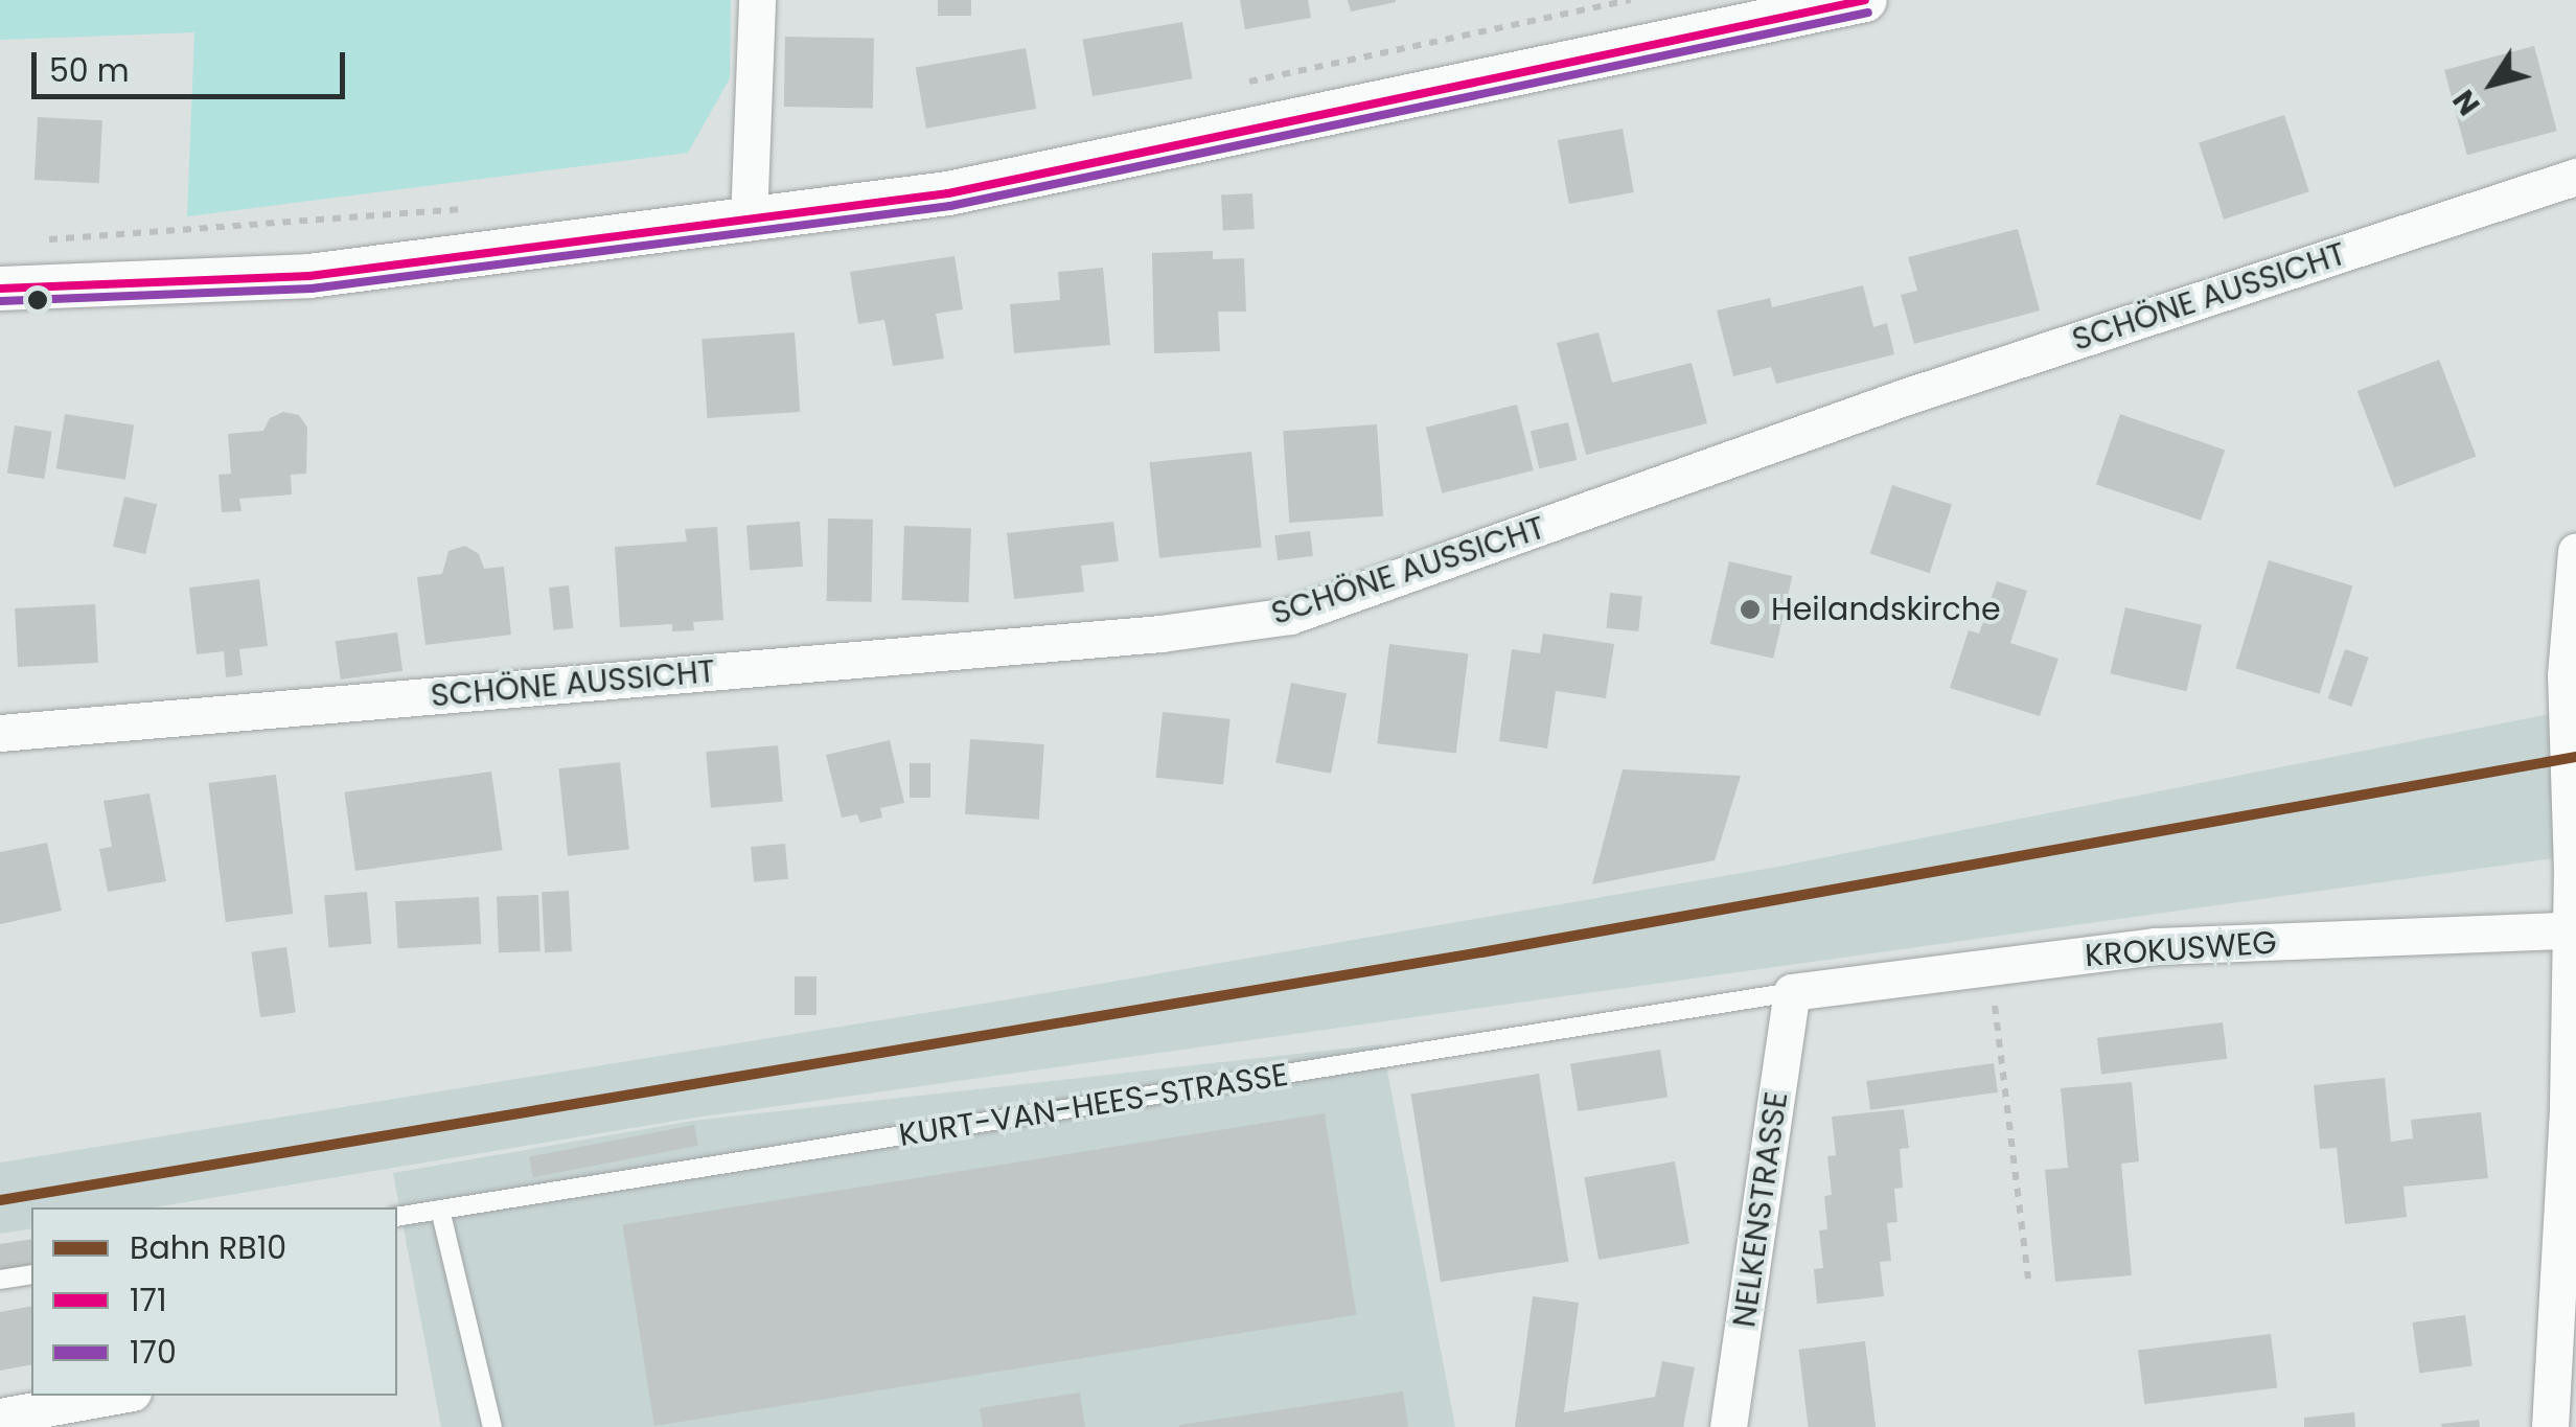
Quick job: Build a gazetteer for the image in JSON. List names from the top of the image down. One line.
{"streets":{"street":["SCHÖNE AUSSICHT","KROKUSWEG","NELKENSTRASSE"],"lane":["KURT-VAN-HEES-STRASSE"]},"crossings":[["KROKUSWEG","KURT-VAN-HEES-STRASSE"],["KROKUSWEG","NELKENSTRASSE"],["KURT-VAN-HEES-STRASSE","NELKENSTRASSE"]],"places":["Heilandskirche"],"lines":["transit line 171","transit line 170","rail line RB10"],"legend":["Bahn RB10","171","170"],"scale_bar":"50 m","north":"bottom left"}
